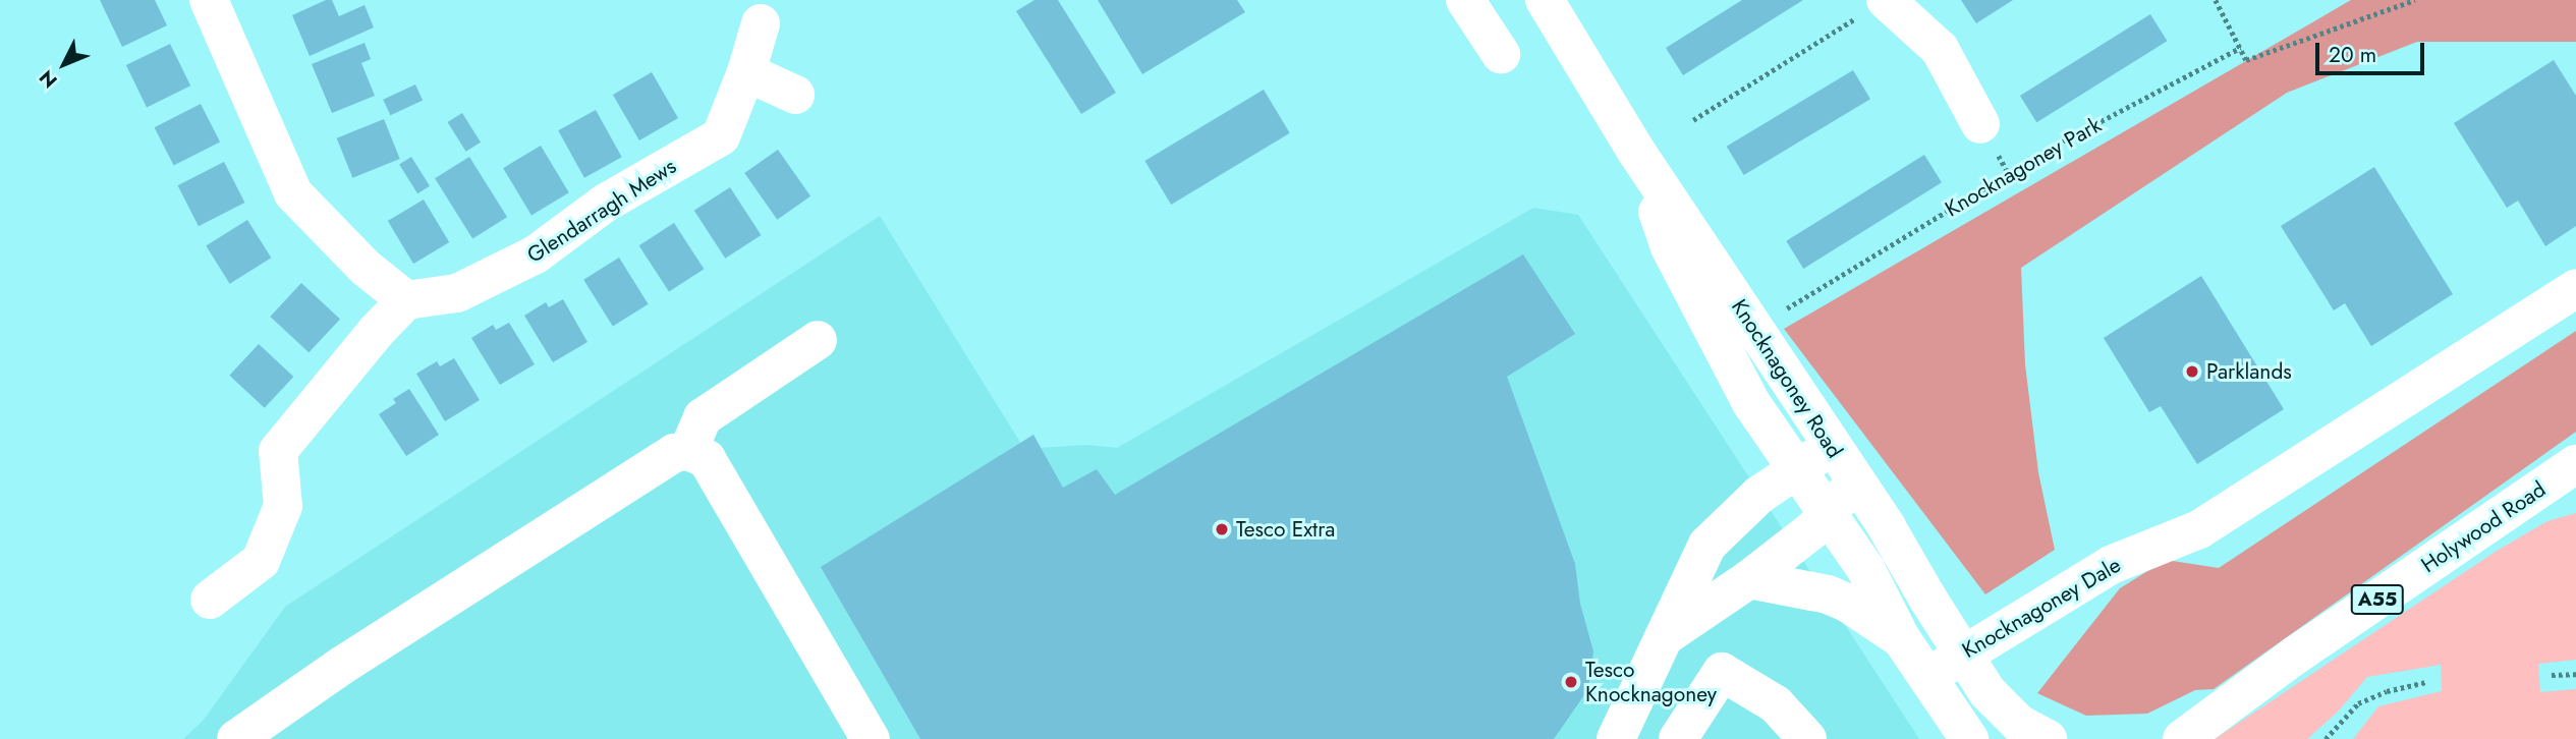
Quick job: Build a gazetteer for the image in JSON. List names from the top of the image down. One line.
{"streets":{"main road":["Glendarragh Mews","Knocknagoney Road","Holywood Road","A55","Knocknagoney Dale"],"path":["Knocknagoney Park"]},"crossings":[["Knocknagoney Road","Knocknagoney Dale"]],"places":["Parklands","Tesco Extra","Tesco Knocknagoney"],"scale_bar":"20 m","north":"bottom left"}
